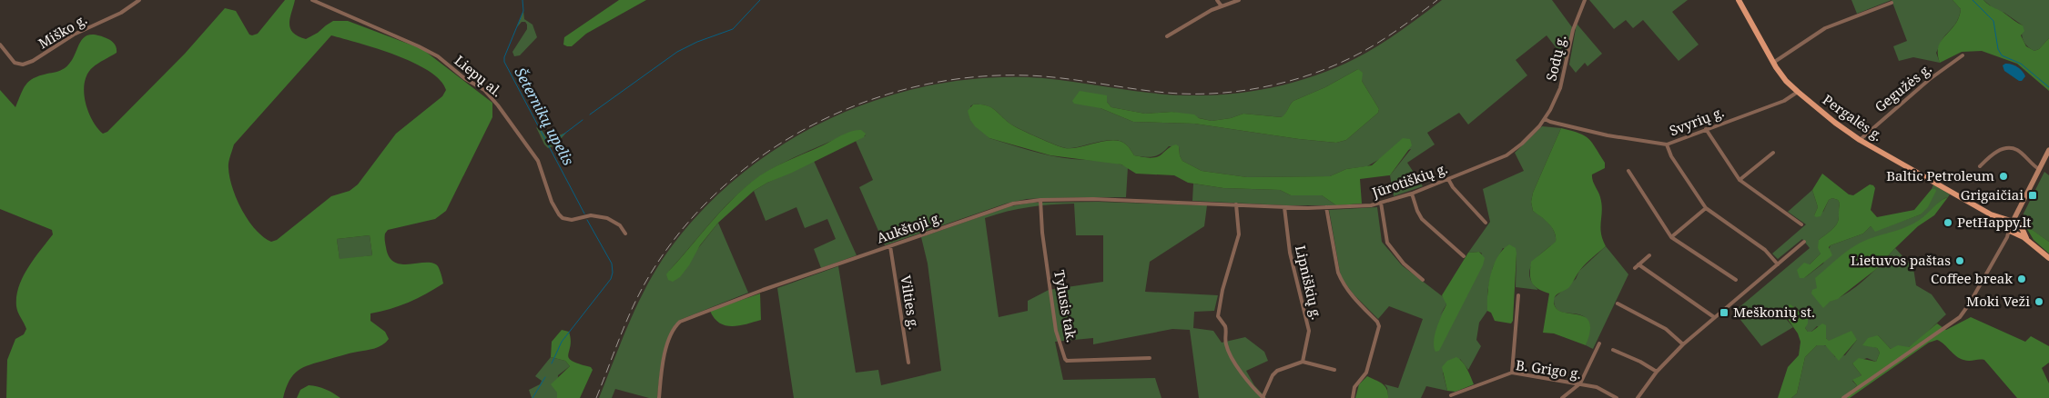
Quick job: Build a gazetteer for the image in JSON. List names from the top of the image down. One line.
{"streets":{"main road":["Pergalės g."],"street":["Miško g.","Sodų g.","Liepų al.","Gegužės g.","Svyrių g.","Jūrotiškių g.","Aukštoji g.","Lipniškių g.","Vilties g.","Tylusis tak.","B. Grigo g."]},"crossings":[["Sodų g.","Svyrių g."],["Sodų g.","Jūrotiškių g."],["Gegužės g.","Pergalės g."],["Pergalės g.","Svyrių g."],["Svyrių g.","Jūrotiškių g."],["Jūrotiškių g.","Aukštoji g."],["Jūrotiškių g.","Lipniškių g."],["Aukštoji g.","Vilties g."],["Aukštoji g.","Tylusis tak."]],"water":["Šeternikų upelis"],"places":{"other":["Baltic Petroleum","PetHappy.lt","Lietuvos paštas","Coffee break","Moki Veži"],"transit":["Grigaičiai","Meškonių st."]}}
